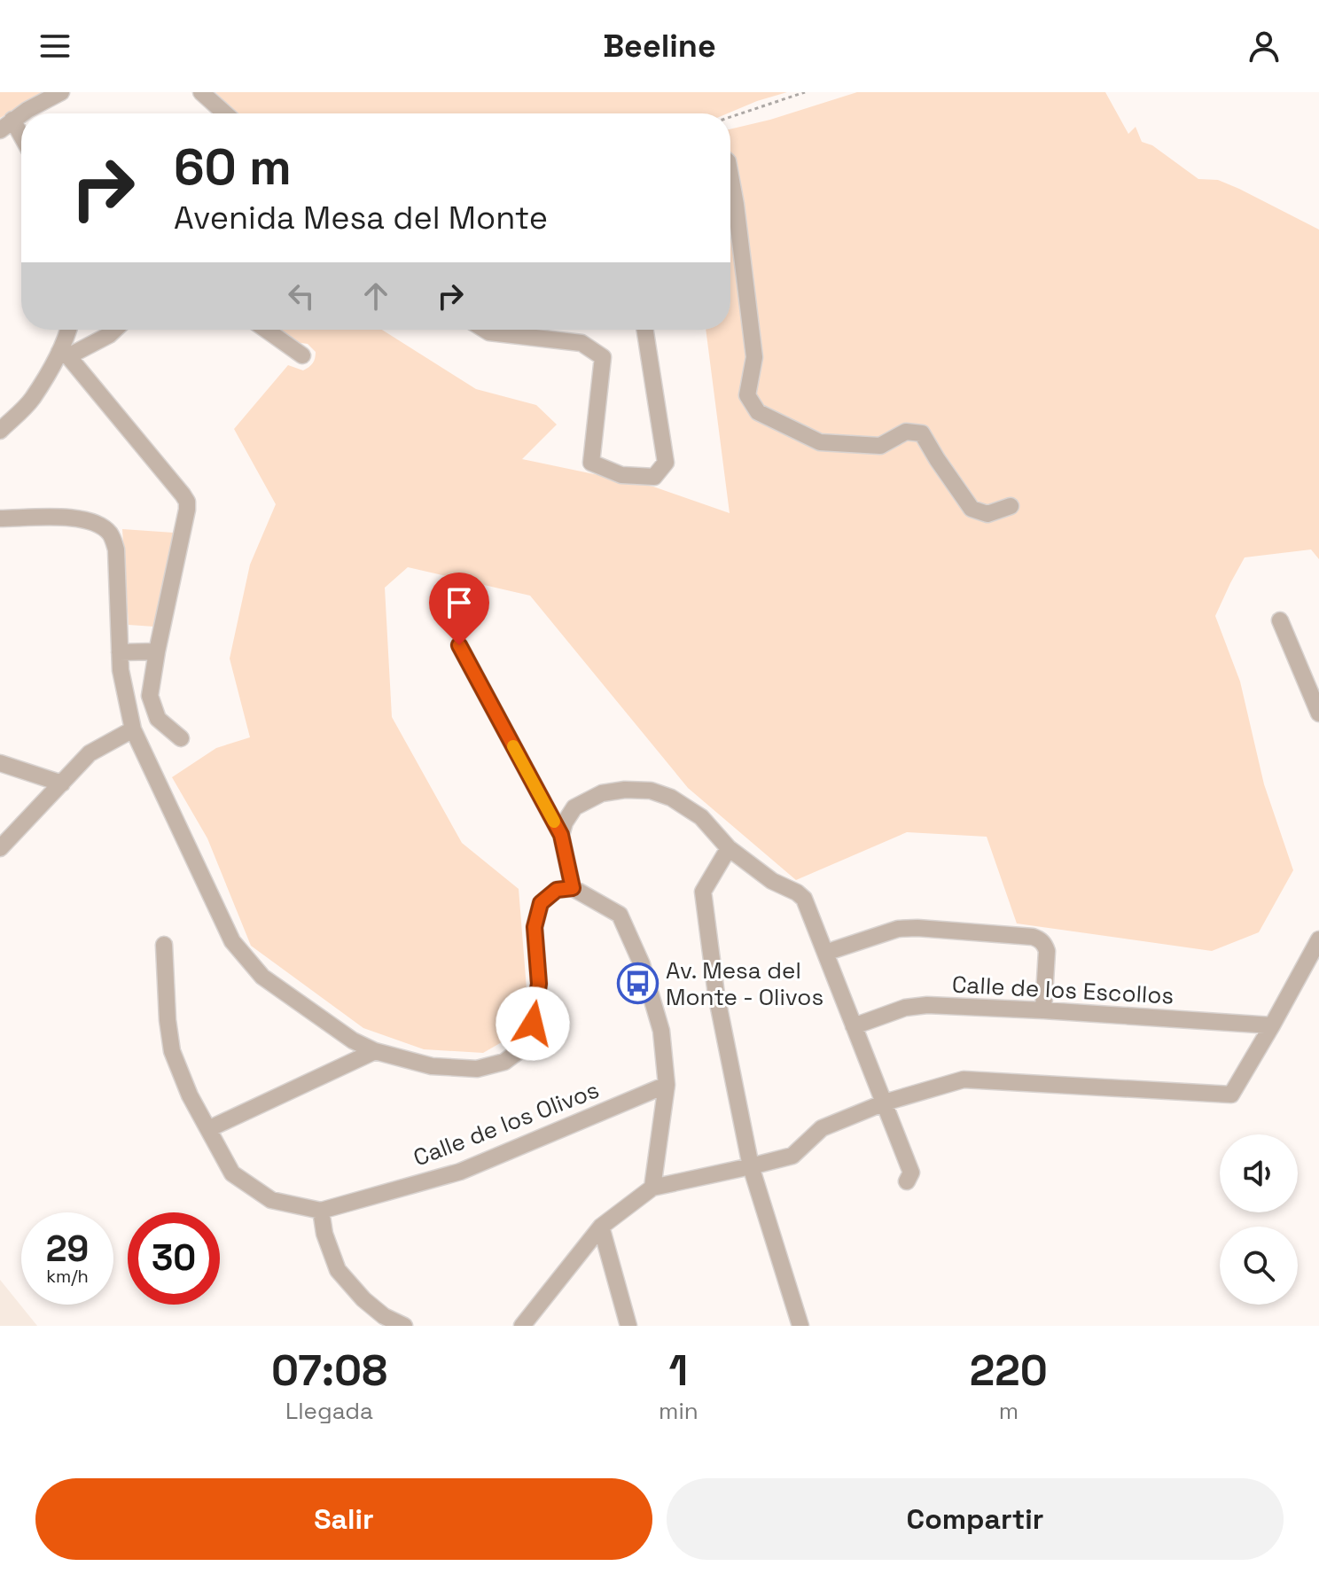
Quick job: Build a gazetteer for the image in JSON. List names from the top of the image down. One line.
{"streets":{"street":["Calle de los Escollos","Calle de los Olivos"]},"places":{"bus stop":["Av. Mesa del Monte - Olivos"]},"page":{"header":"Beeline","turn":["60 m","Avenida Mesa del Monte"],"speed":"29 km/h","limit":"30","eta":["07:08","Llegada","1","min","220","m"],"buttons":["Salir","Compartir"]}}
